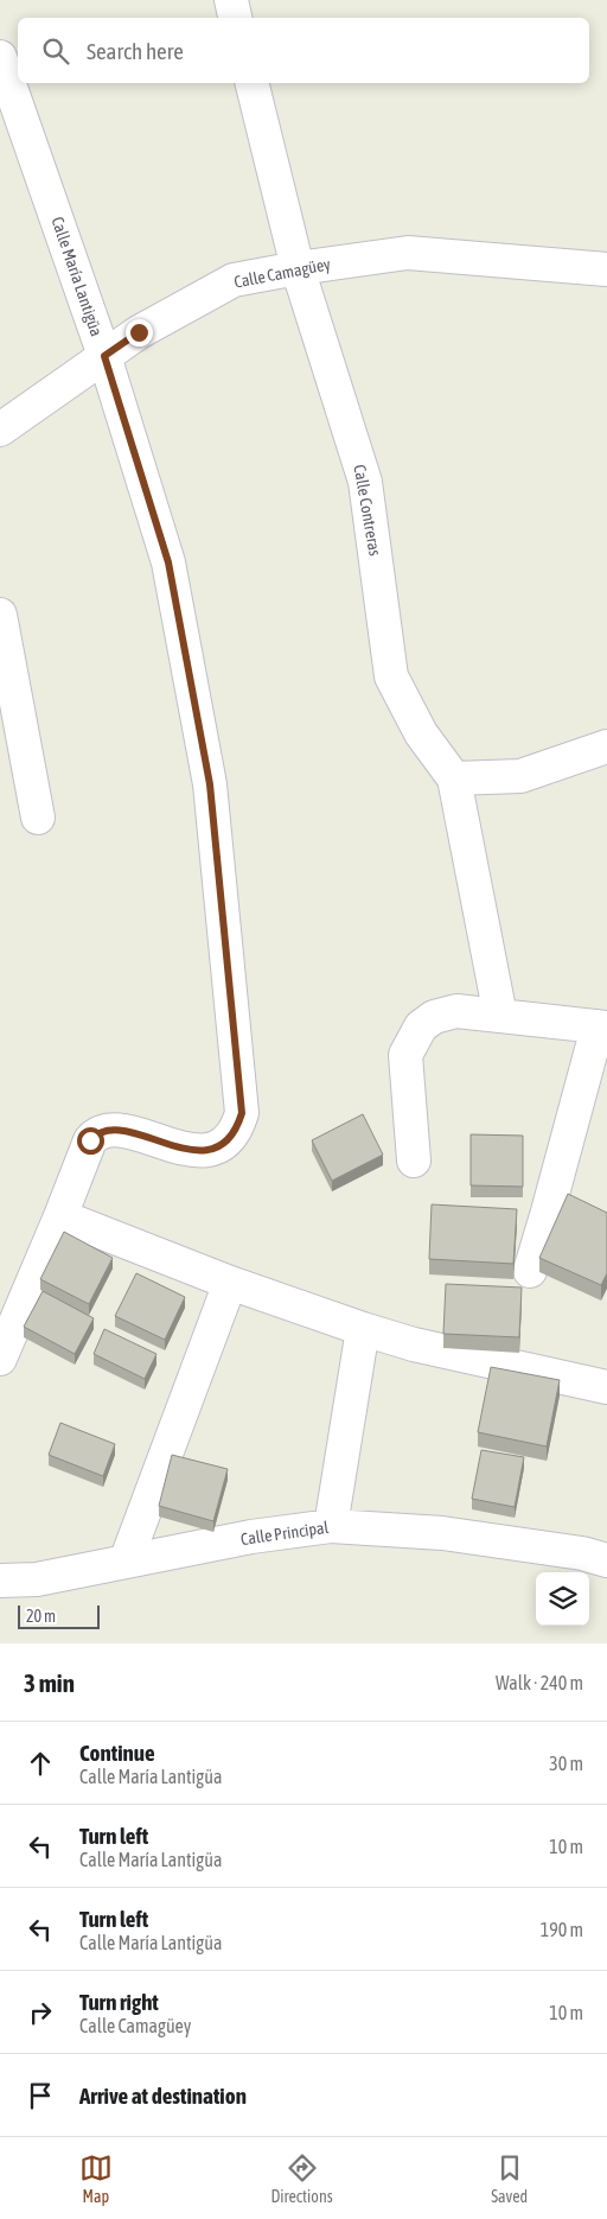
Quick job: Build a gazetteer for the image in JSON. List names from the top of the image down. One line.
{"streets":{"street":["Calle Camagüey","Calle María Lantigüa","Calle Contreras","Calle Principal"]},"crossings":[["Calle Camagüey","Calle María Lantigüa"],["Calle Camagüey","Calle Contreras"]],"scale_bar":"20 m","page":{"search":"Search here","scale":"20 m","heading":["3 min","Walk · 240 m"],"list":[["Continue","Calle María Lantigüa","30 m"],["Turn left","Calle María Lantigüa","10 m"],["Turn left","Calle María Lantigüa","190 m"],["Turn right","Calle Camagüey","10 m"],"Arrive at destination"],"nav":["Map","Directions","Saved"]}}
